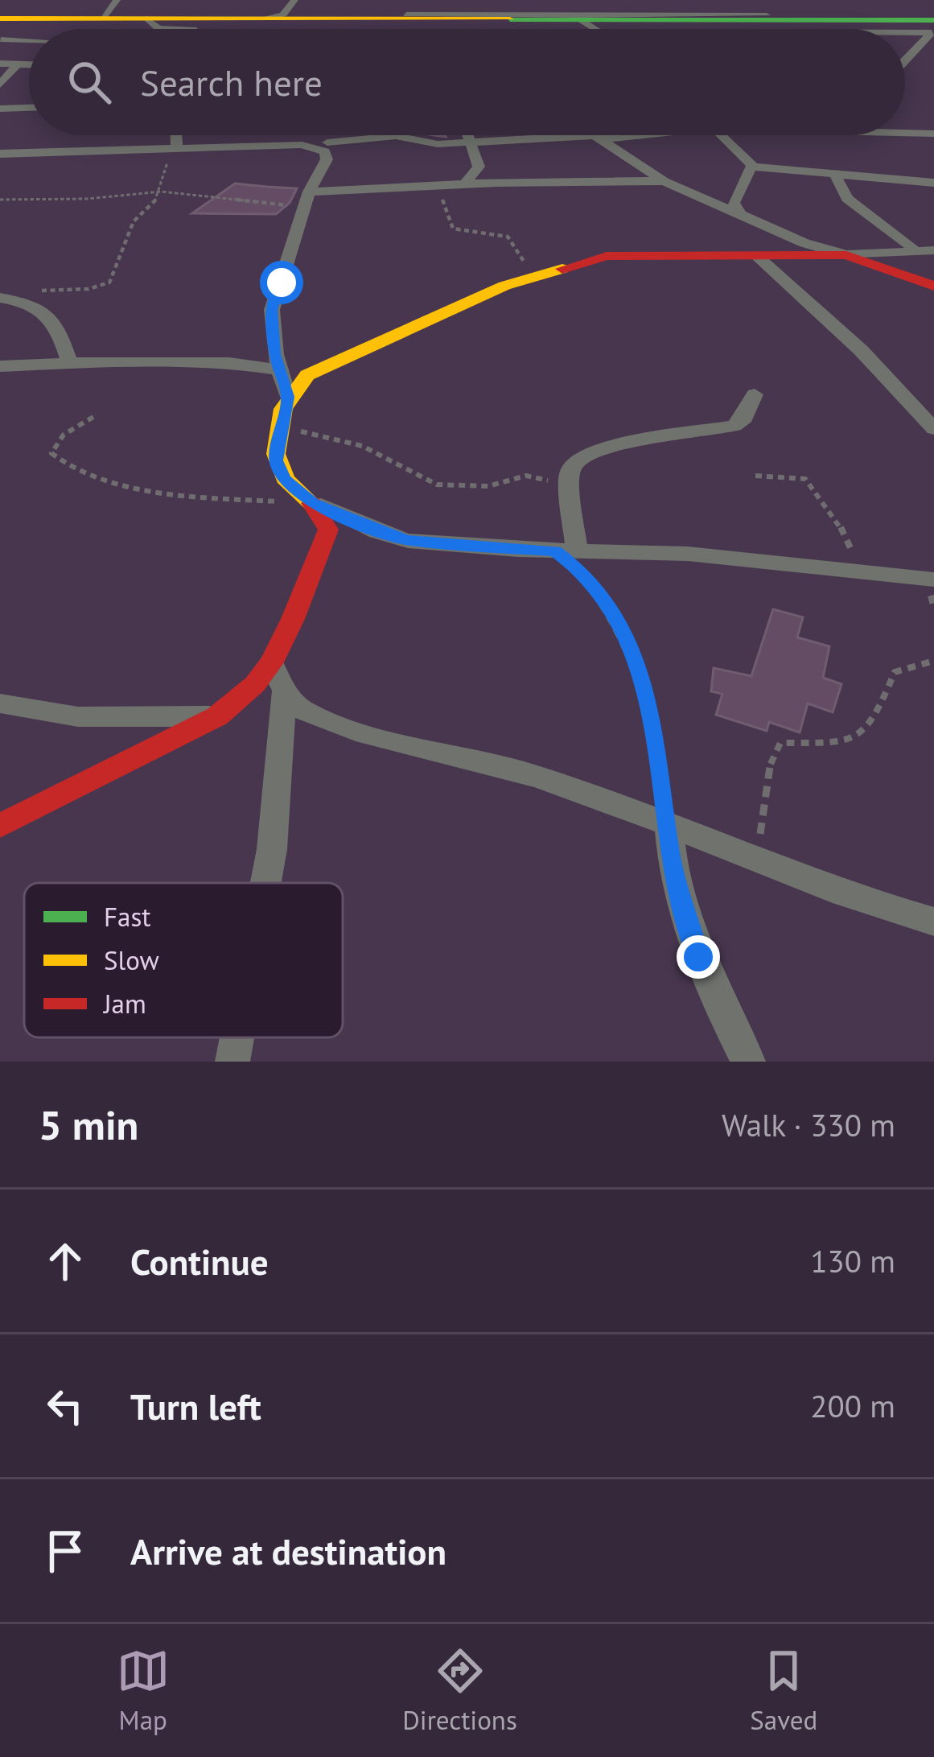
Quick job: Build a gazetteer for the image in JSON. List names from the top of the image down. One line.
{"legend":["Fast","Slow","Jam"],"page":{"search":"Search here","heading":["5 min","Walk · 330 m"],"list":[["Continue","130 m"],["Turn left","200 m"],"Arrive at destination"],"nav":["Map","Directions","Saved"]}}
